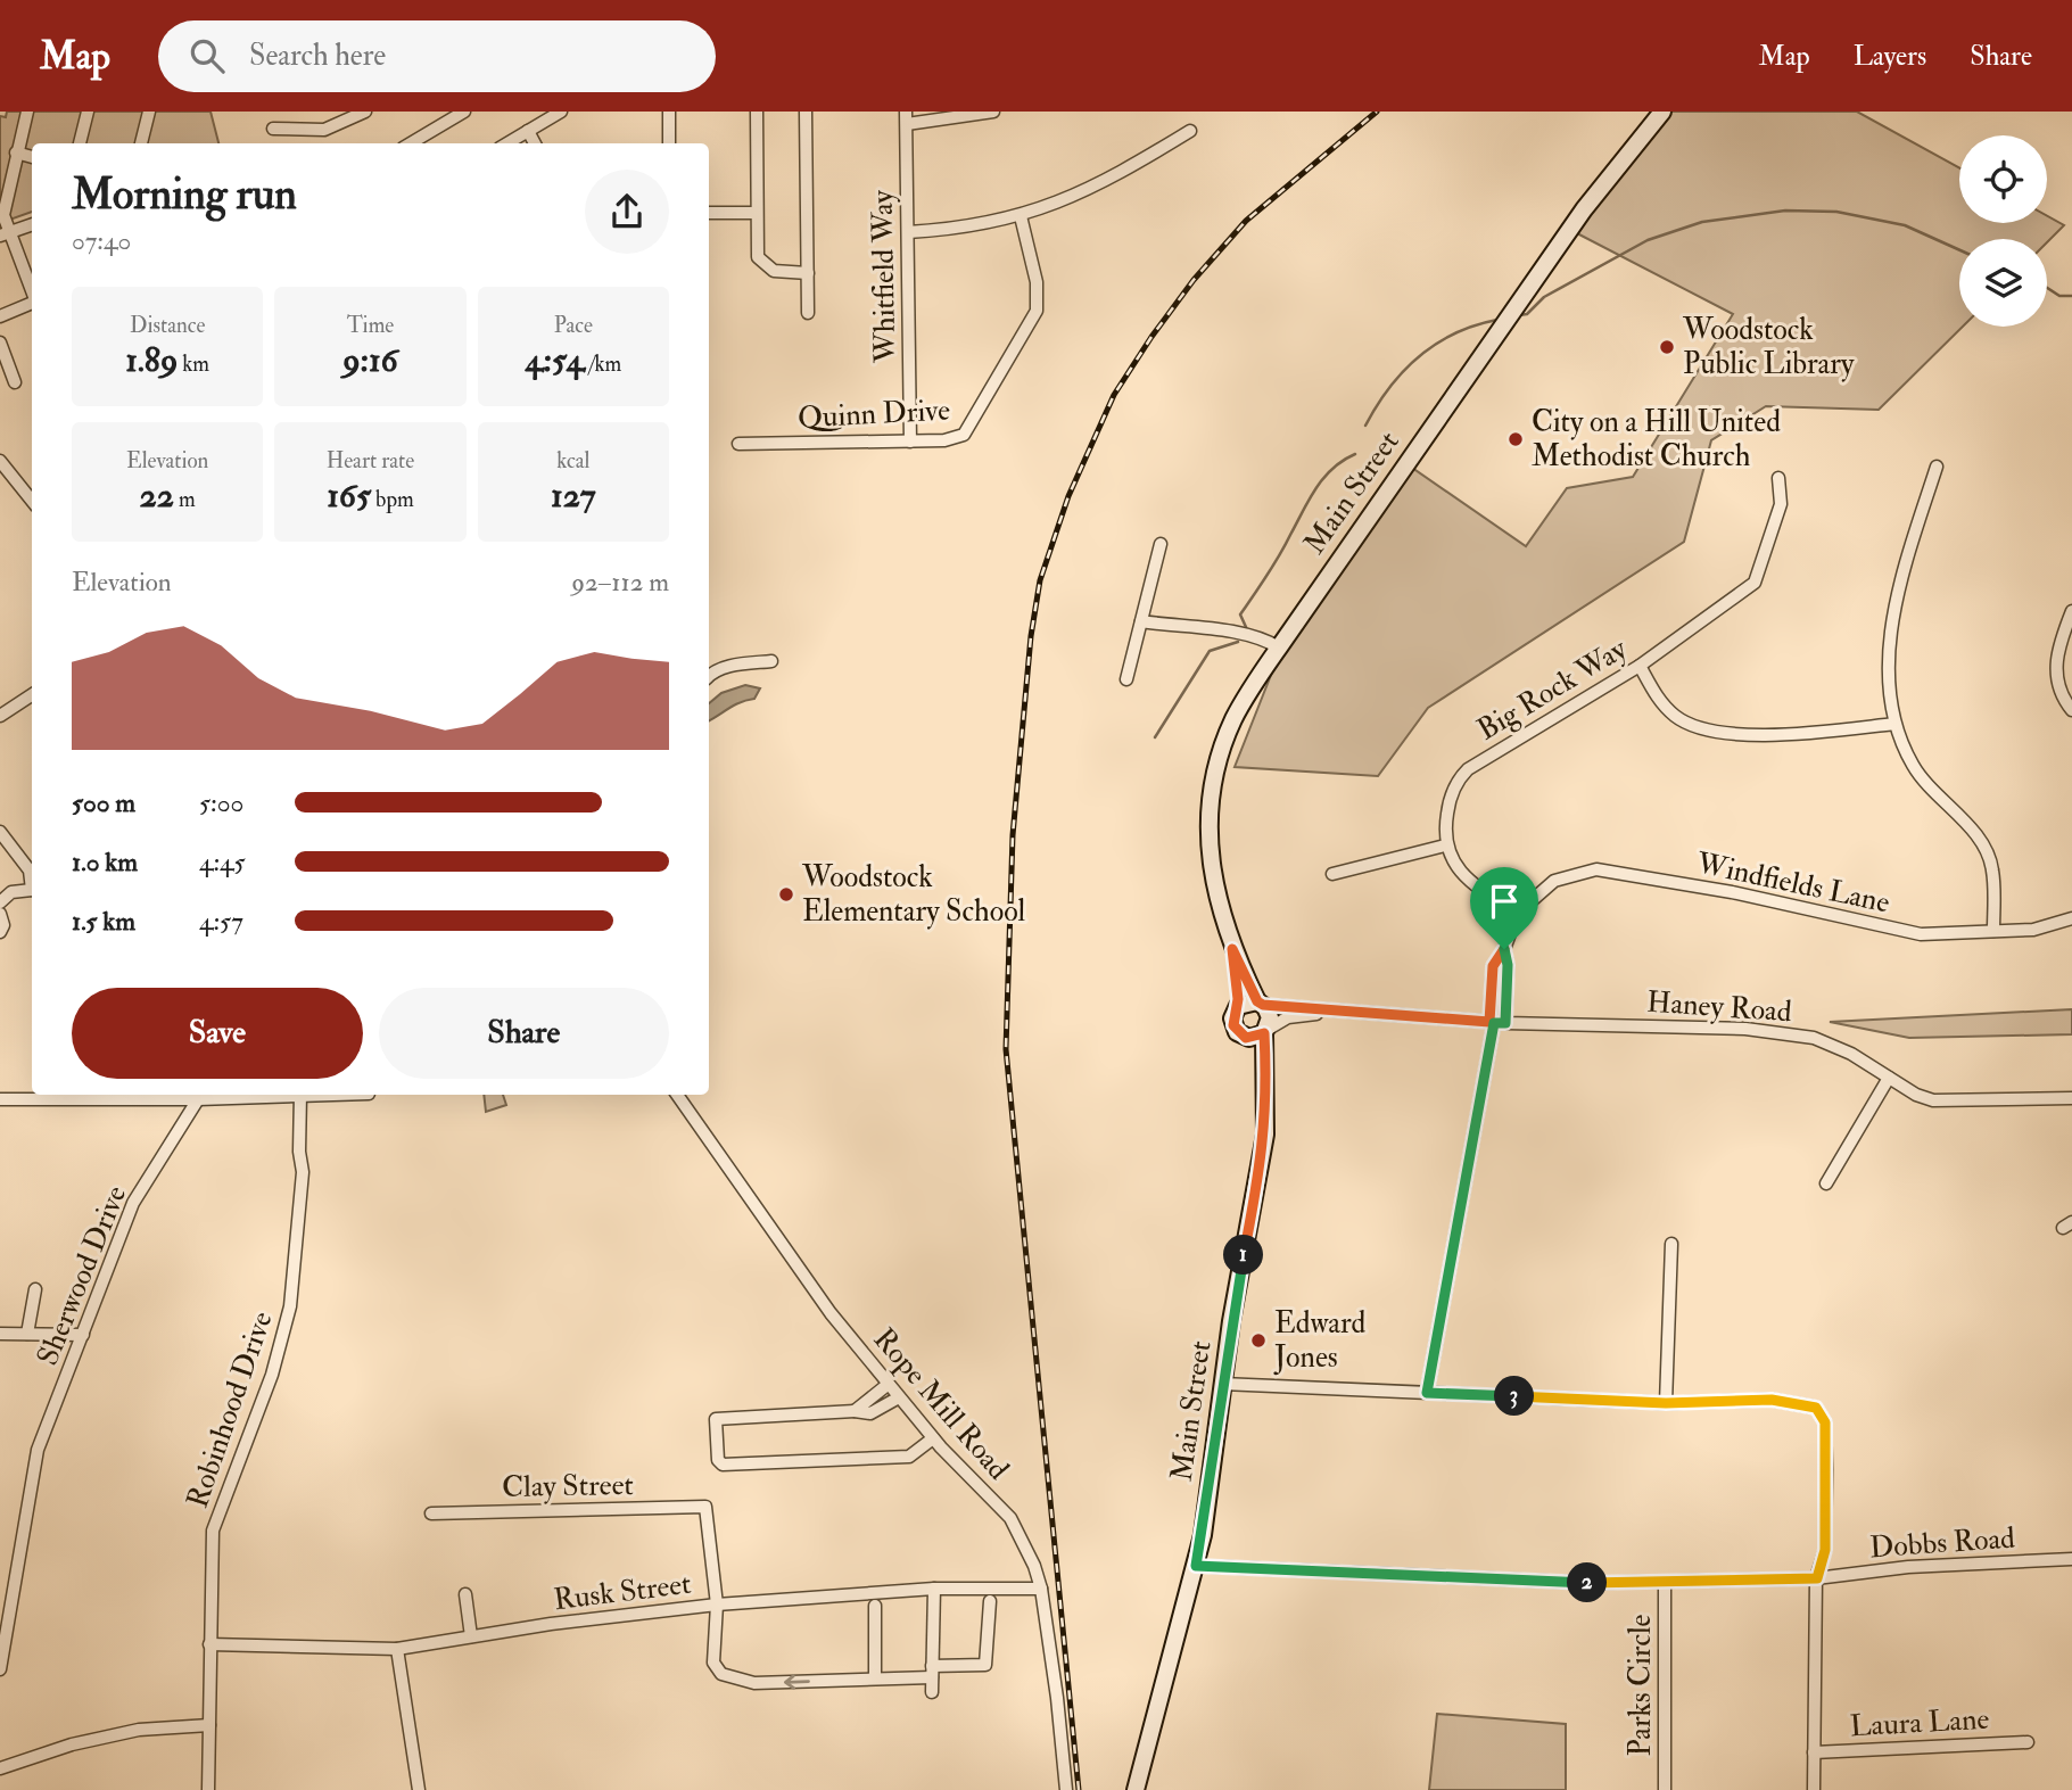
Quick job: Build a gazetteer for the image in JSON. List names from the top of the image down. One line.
{"streets":{"main road":["Main Street"],"street":["Whitfield Way","Quinn Drive","Big Rock Way","Windfields Lane","Haney Road","Sherwood Drive","Rope Mill Road","Robinhood Drive","Clay Street","Dobbs Road","Rusk Street","Parks Circle","Laura Lane"]},"crossings":[["Whitfield Way","Quinn Drive"],["Main Street","Haney Road"],["Main Street","Dobbs Road"],["Rope Mill Road","Rusk Street"],["Robinhood Drive","Rusk Street"],["Clay Street","Rusk Street"],["Dobbs Road","Parks Circle"]],"places":["Woodstock Public Library","City on a Hill United Methodist Church","Woodstock Elementary School","Edward Jones"],"page":{"header":"Map","search":"Search here","nav":["Map","Layers","Share"],"heading":["Morning run","07:40"],"stats":[["Distance","1.89 km"],["Time","9:16"],["Pace","4:54 /km"],["Elevation","22 m"],["Heart rate","165 bpm"],["kcal","127"]],"chart":["Elevation","92–112 m"],"list":[{"name":"500 m","note":"5:00"},{"name":"1.0 km","note":"4:45"},{"name":"1.5 km","note":"4:57"}],"buttons":["Save","Share"],"pins":["1","3","2"]}}
